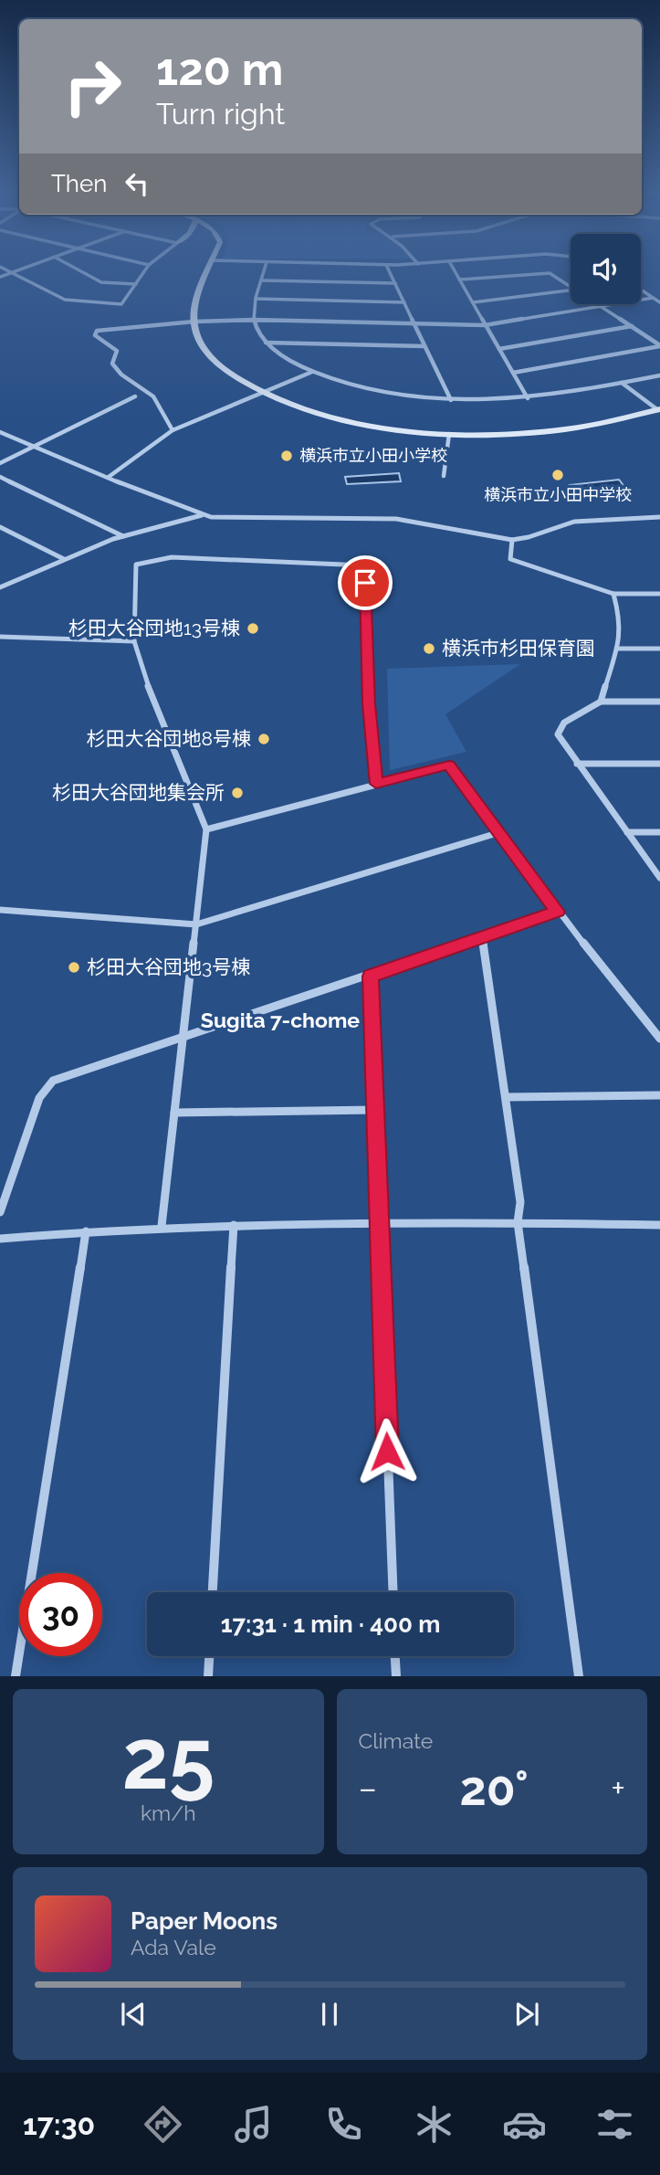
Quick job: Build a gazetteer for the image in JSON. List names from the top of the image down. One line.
{"districts":["Sugita 7-chome"],"places":["横浜市立小田小学校","横浜市立小田中学校","杉田大谷団地13号棟","横浜市杉田保育園","杉田大谷団地8号棟","杉田大谷団地集会所","杉田大谷団地3号棟"],"page":{"turn":["120 m","Turn right"],"then":"Then","limit":"30","trip":"17:31 · 1 min · 400 m","tile":[["25","km/h"],"Climate"],"heat":["−","20°","+"],"song":["Paper Moons","Ada Vale"],"tabs":"17:30"}}
